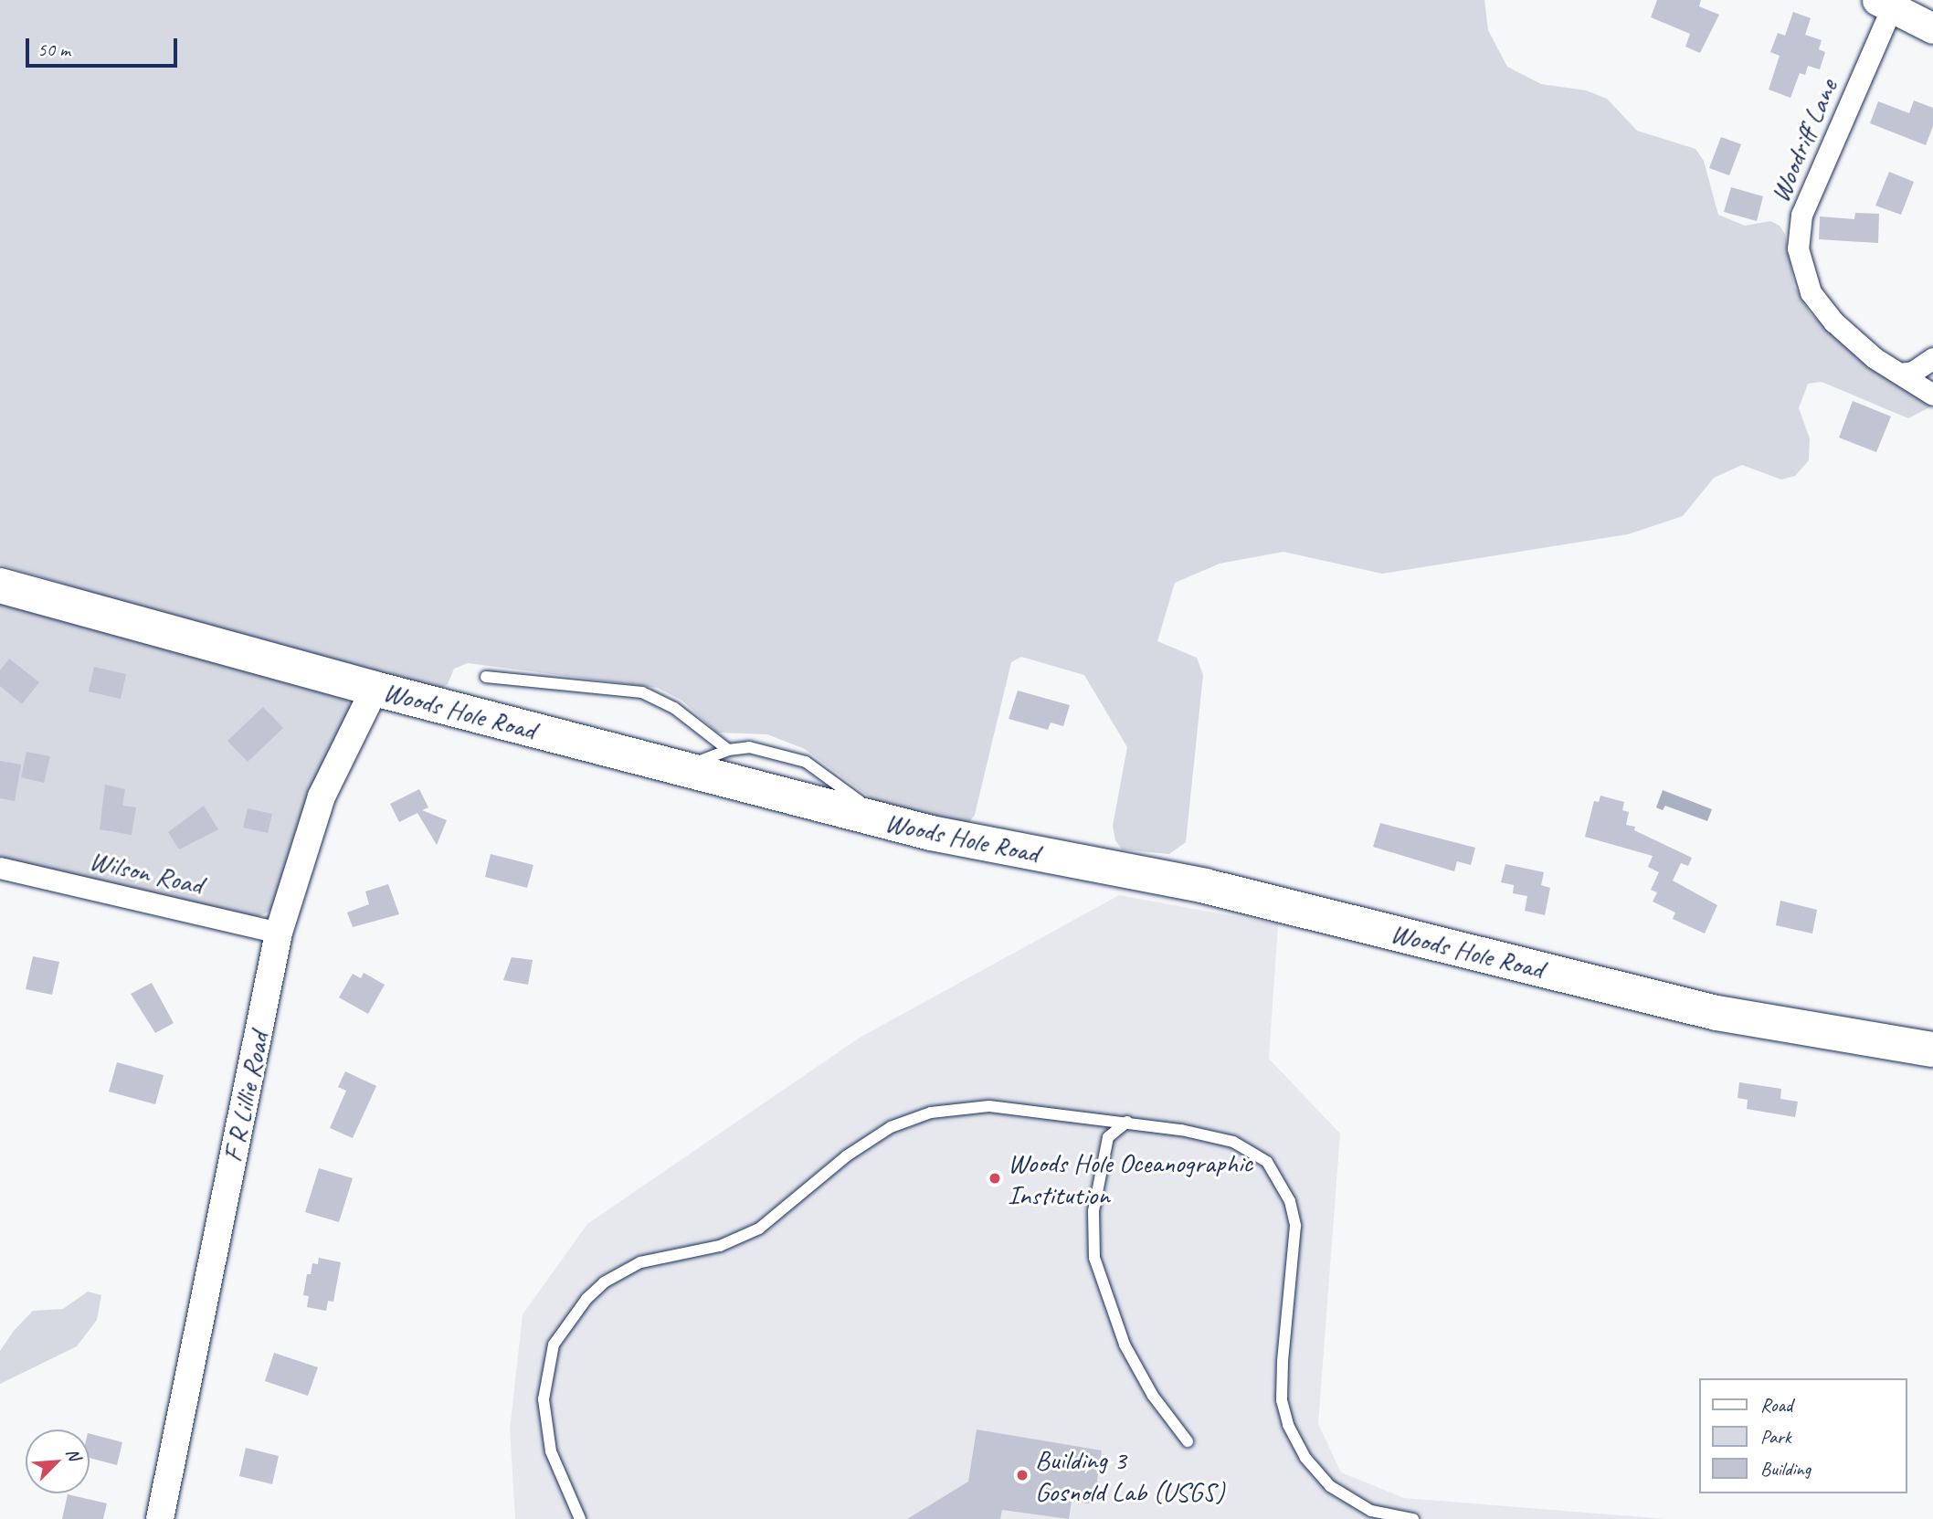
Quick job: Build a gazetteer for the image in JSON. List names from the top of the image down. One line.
{"streets":{"highway":["Woods Hole Road"],"street":["Woodriff Lane","Wilson Road","F R Lillie Road"]},"crossings":[["Woods Hole Road","F R Lillie Road"],["Wilson Road","F R Lillie Road"]],"places":["Woods Hole Oceanographic Institution","Building 3 Gosnold Lab (USGS)"],"legend":["Road","Park","Building"],"scale_bar":"50 m","north":"top right"}
